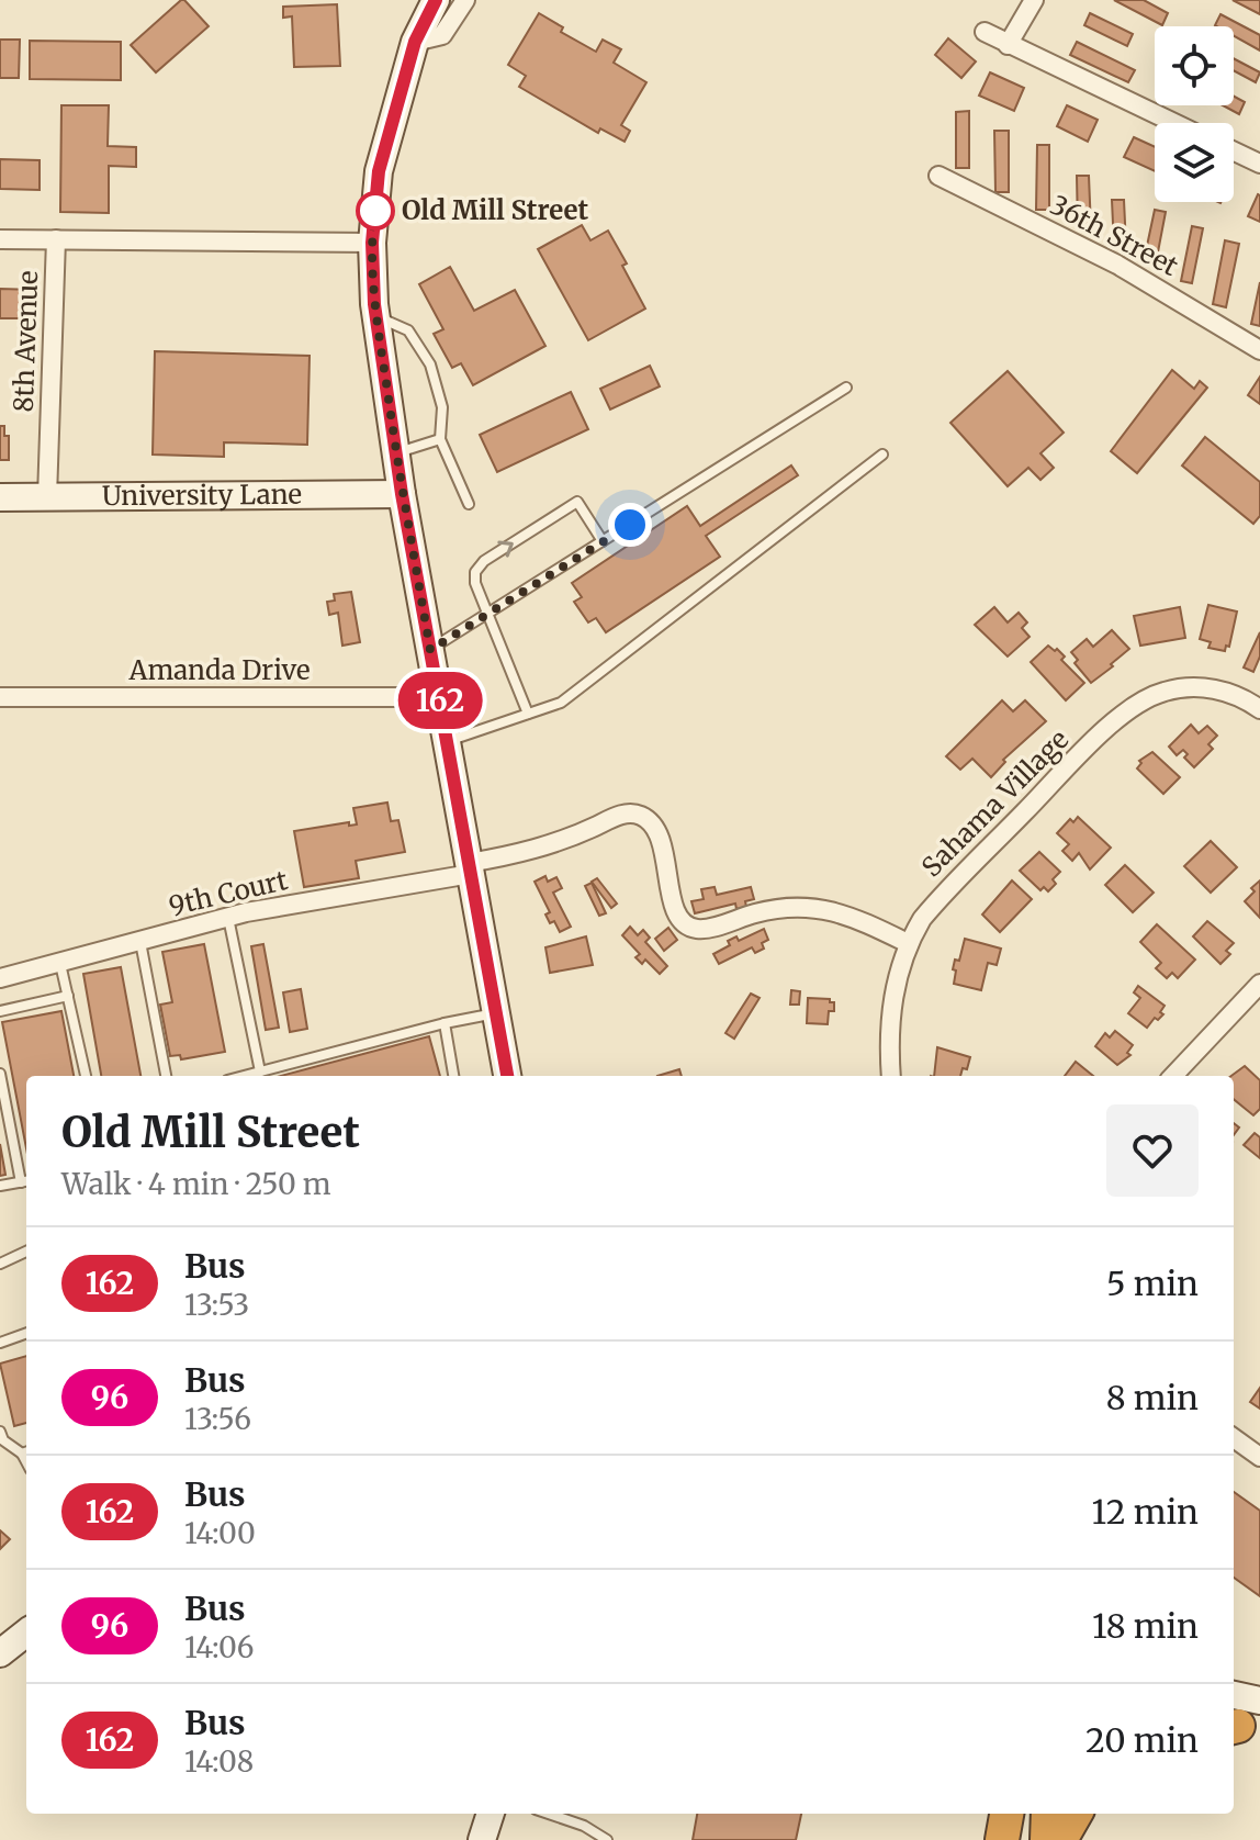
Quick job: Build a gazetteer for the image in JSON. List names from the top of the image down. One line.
{"streets":{"main road":["University Lane"],"street":["36th Street","8th Avenue","Amanda Drive","Sahama Village","9th Court"]},"crossings":[["8th Avenue","University Lane"],["Sahama Village","9th Court"]],"places":["Old Mill Street"],"lines":["bus line 162"],"page":{"on_map":"162","heading":["Old Mill Street","Walk · 4 min · 250 m"],"list":[{"mark":"162","name":"Bus","note":"13:53","value":"5 min"},{"mark":"96","name":"Bus","note":"13:56","value":"8 min"},{"mark":"162","name":"Bus","note":"14:00","value":"12 min"},{"mark":"96","name":"Bus","note":"14:06","value":"18 min"},{"mark":"162","name":"Bus","note":"14:08","value":"20 min"}]}}
